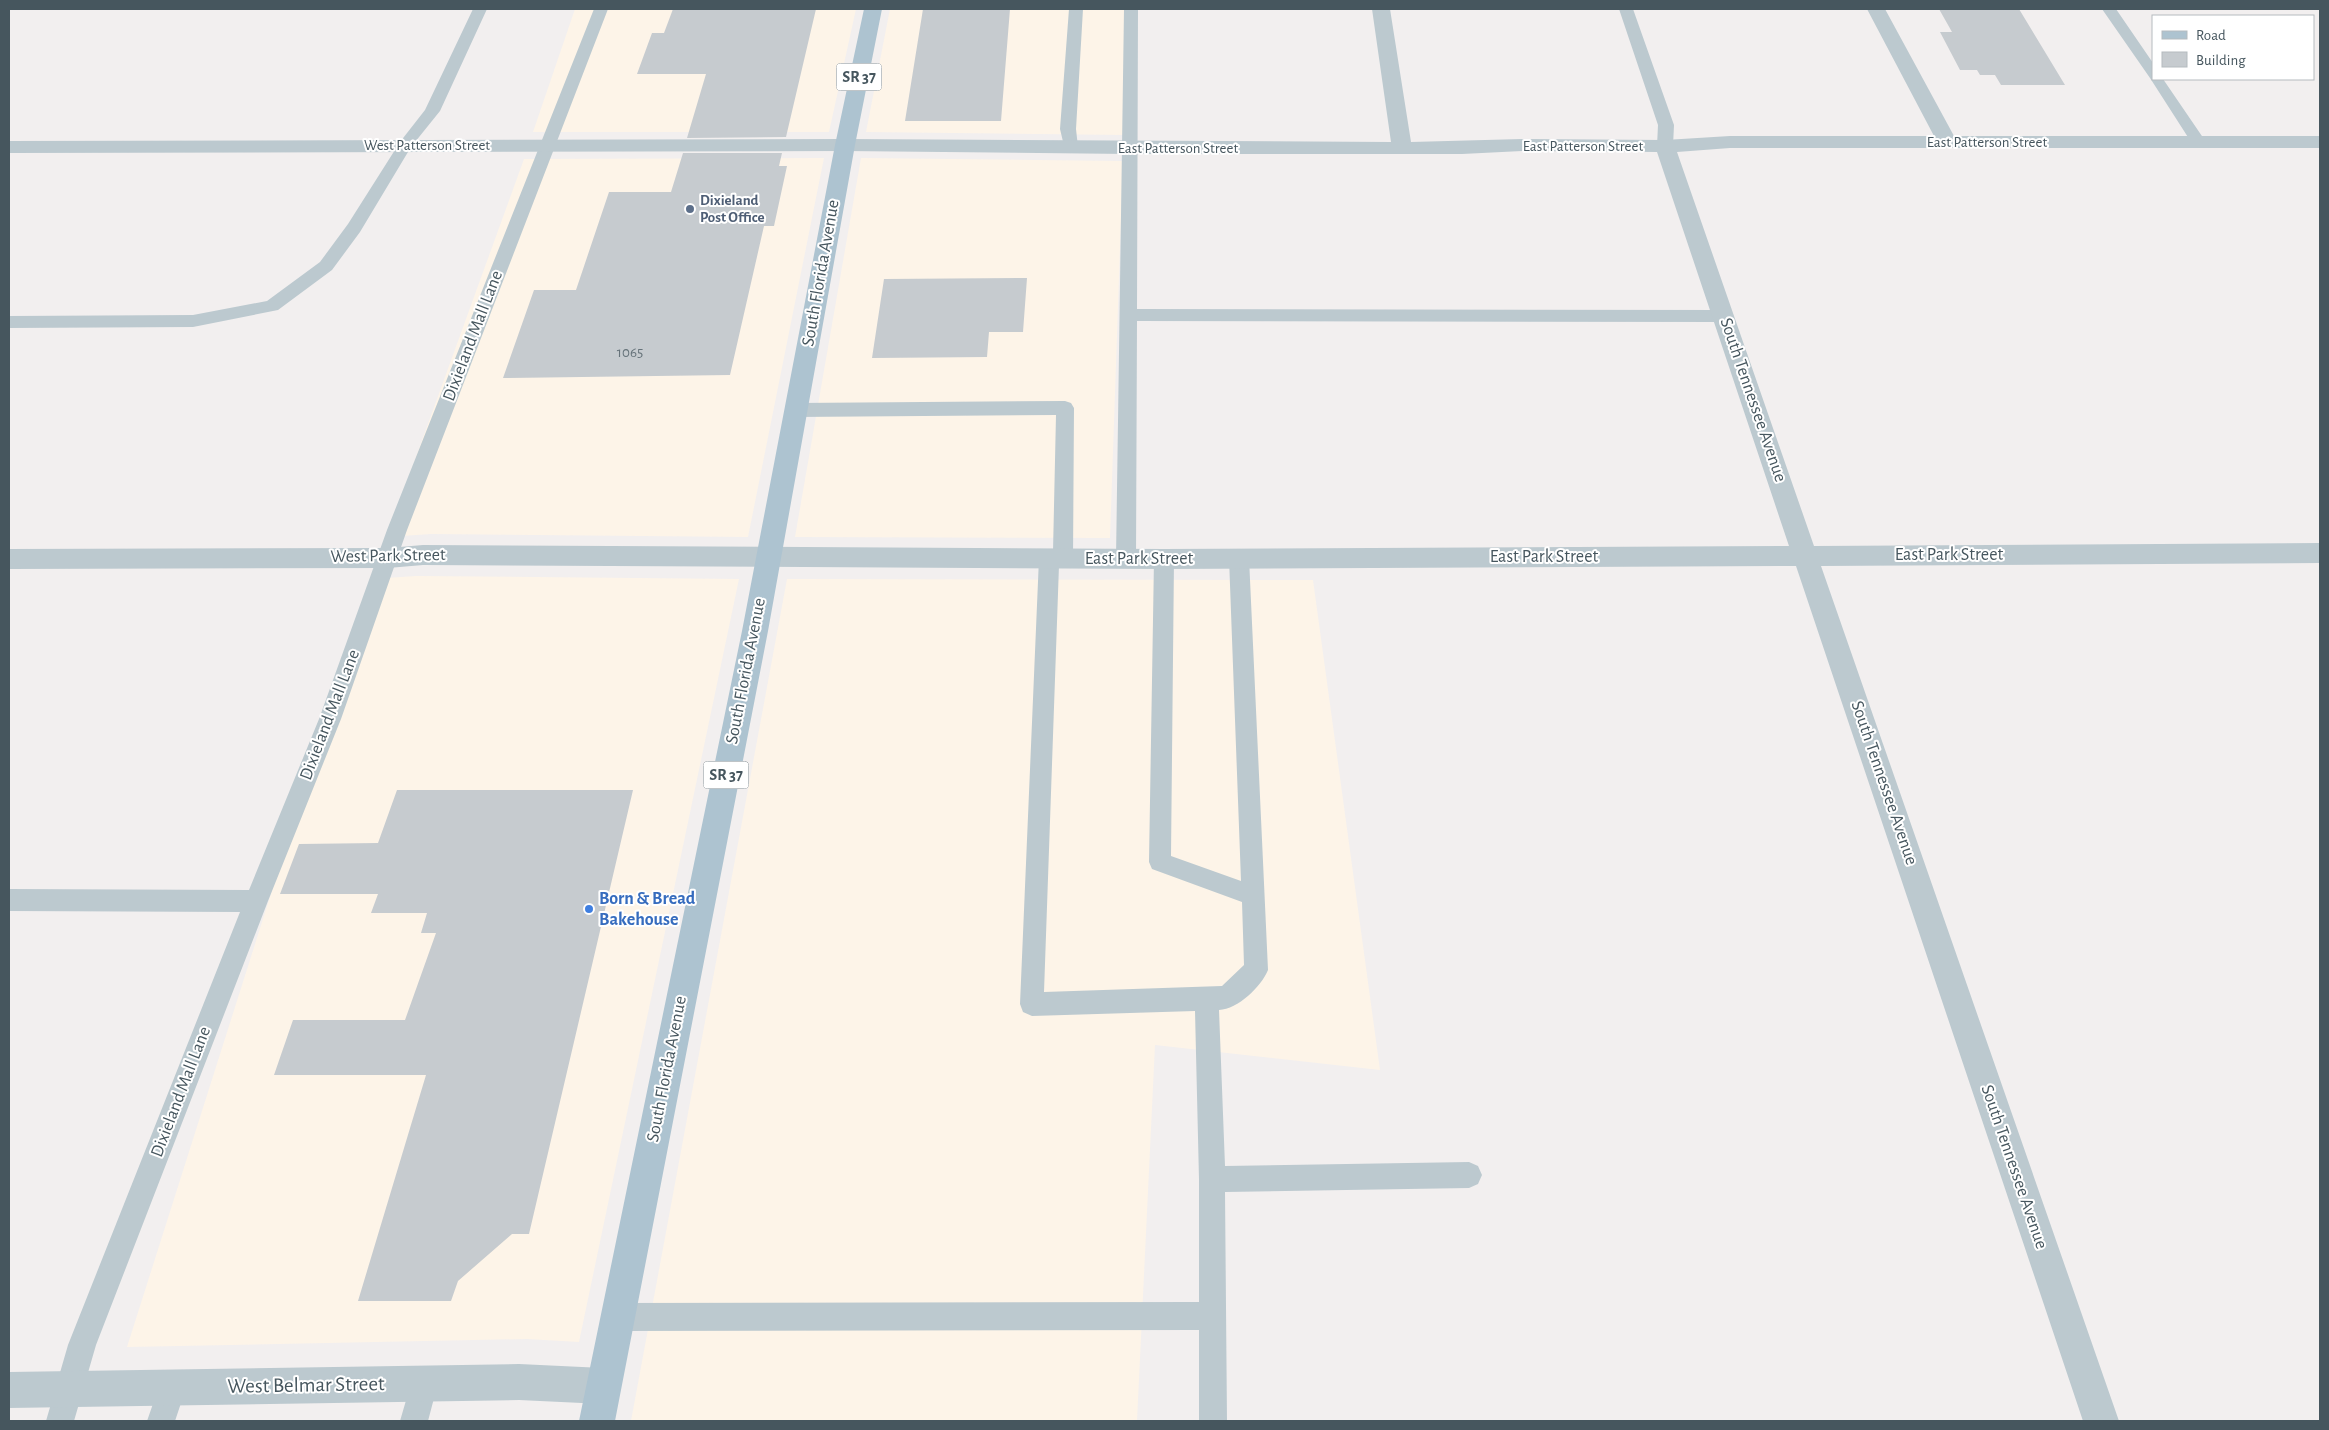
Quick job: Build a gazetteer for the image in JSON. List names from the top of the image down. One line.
{"streets":{"main road":["SR 37","South Florida Avenue"],"street":["East Patterson Street","West Patterson Street","South Tennessee Avenue","East Park Street","West Park Street","West Belmar Street"],"lane":["Dixieland Mall Lane"]},"crossings":[["East Patterson Street","West Patterson Street"],["East Patterson Street","South Florida Avenue"],["East Patterson Street","South Tennessee Avenue"],["West Patterson Street","South Florida Avenue"],["West Patterson Street","Dixieland Mall Lane"],["South Florida Avenue","East Park Street"],["South Florida Avenue","West Park Street"],["South Florida Avenue","West Belmar Street"],["Dixieland Mall Lane","West Park Street"],["Dixieland Mall Lane","West Belmar Street"],["South Tennessee Avenue","East Park Street"],["East Park Street","West Park Street"]],"places":["Dixieland Post Office","Born & Bread Bakehouse"],"house_numbers":["1065"],"legend":["Road","Building"]}
